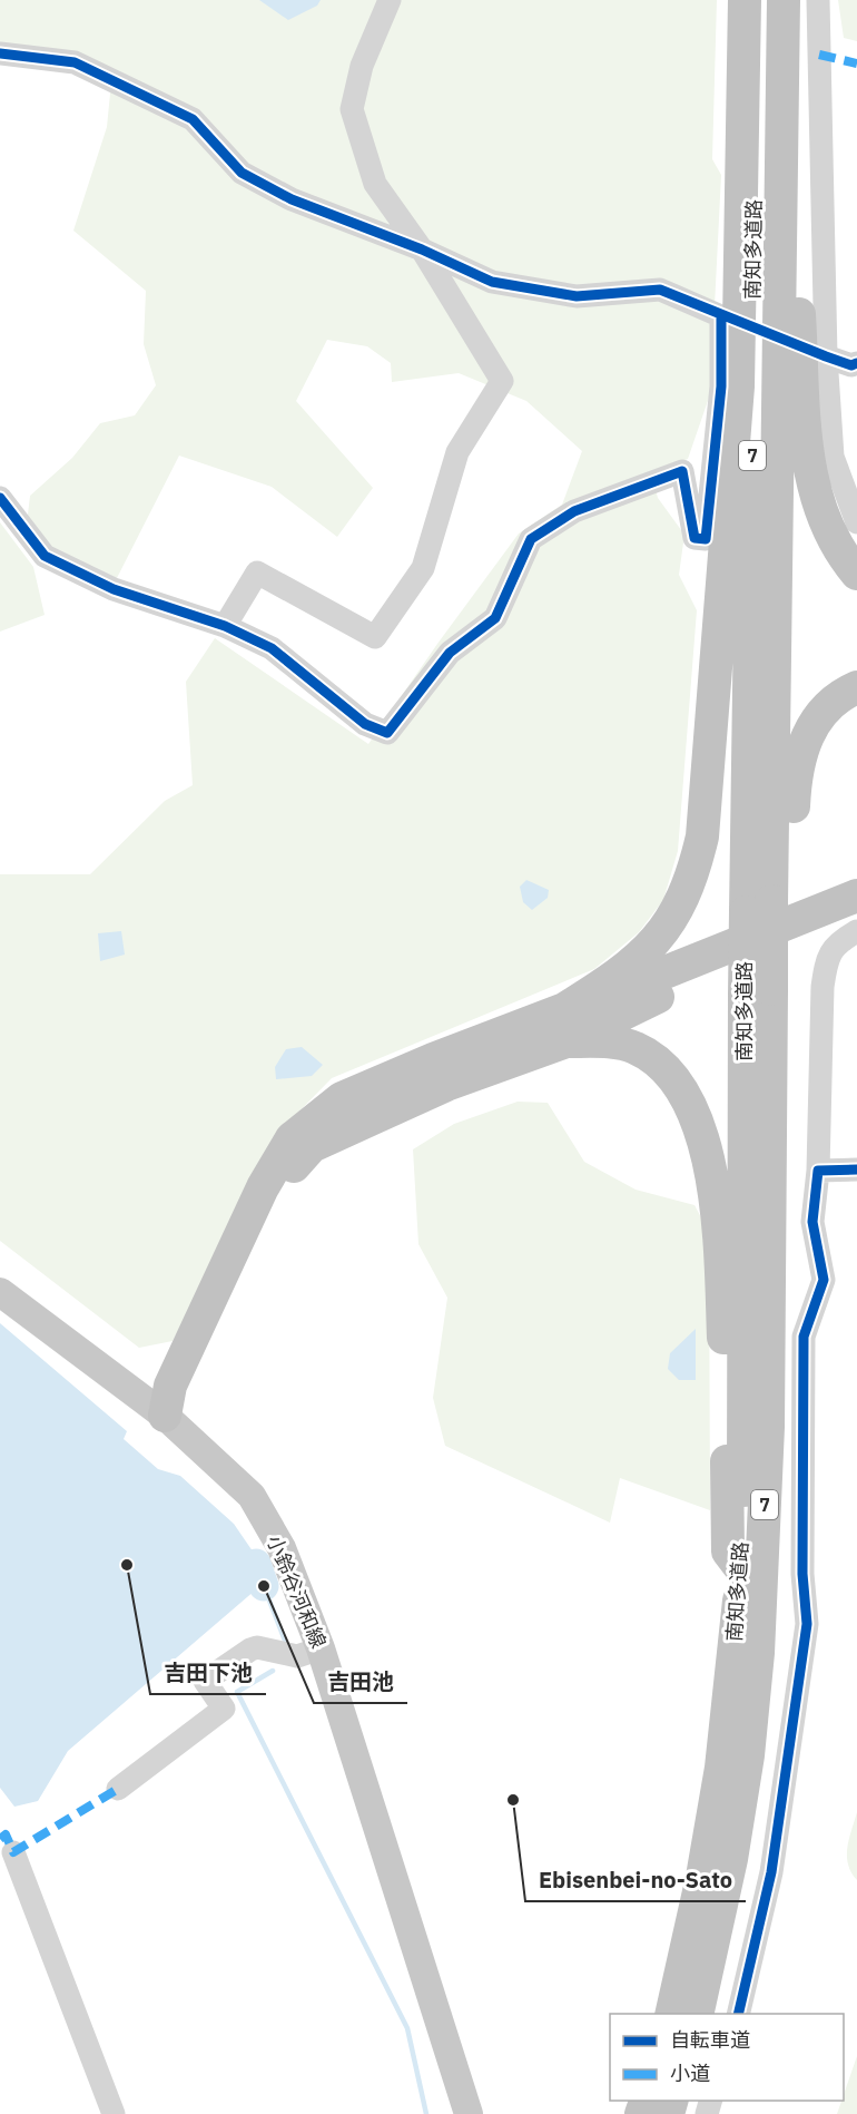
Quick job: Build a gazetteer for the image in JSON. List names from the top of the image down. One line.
{"streets":{"highway":["南知多道路","7"],"main road":["小鈴谷河和線"]},"places":["吉田下池","吉田池","Ebisenbei-no-Sato"],"legend":["自転車道","小道"]}
